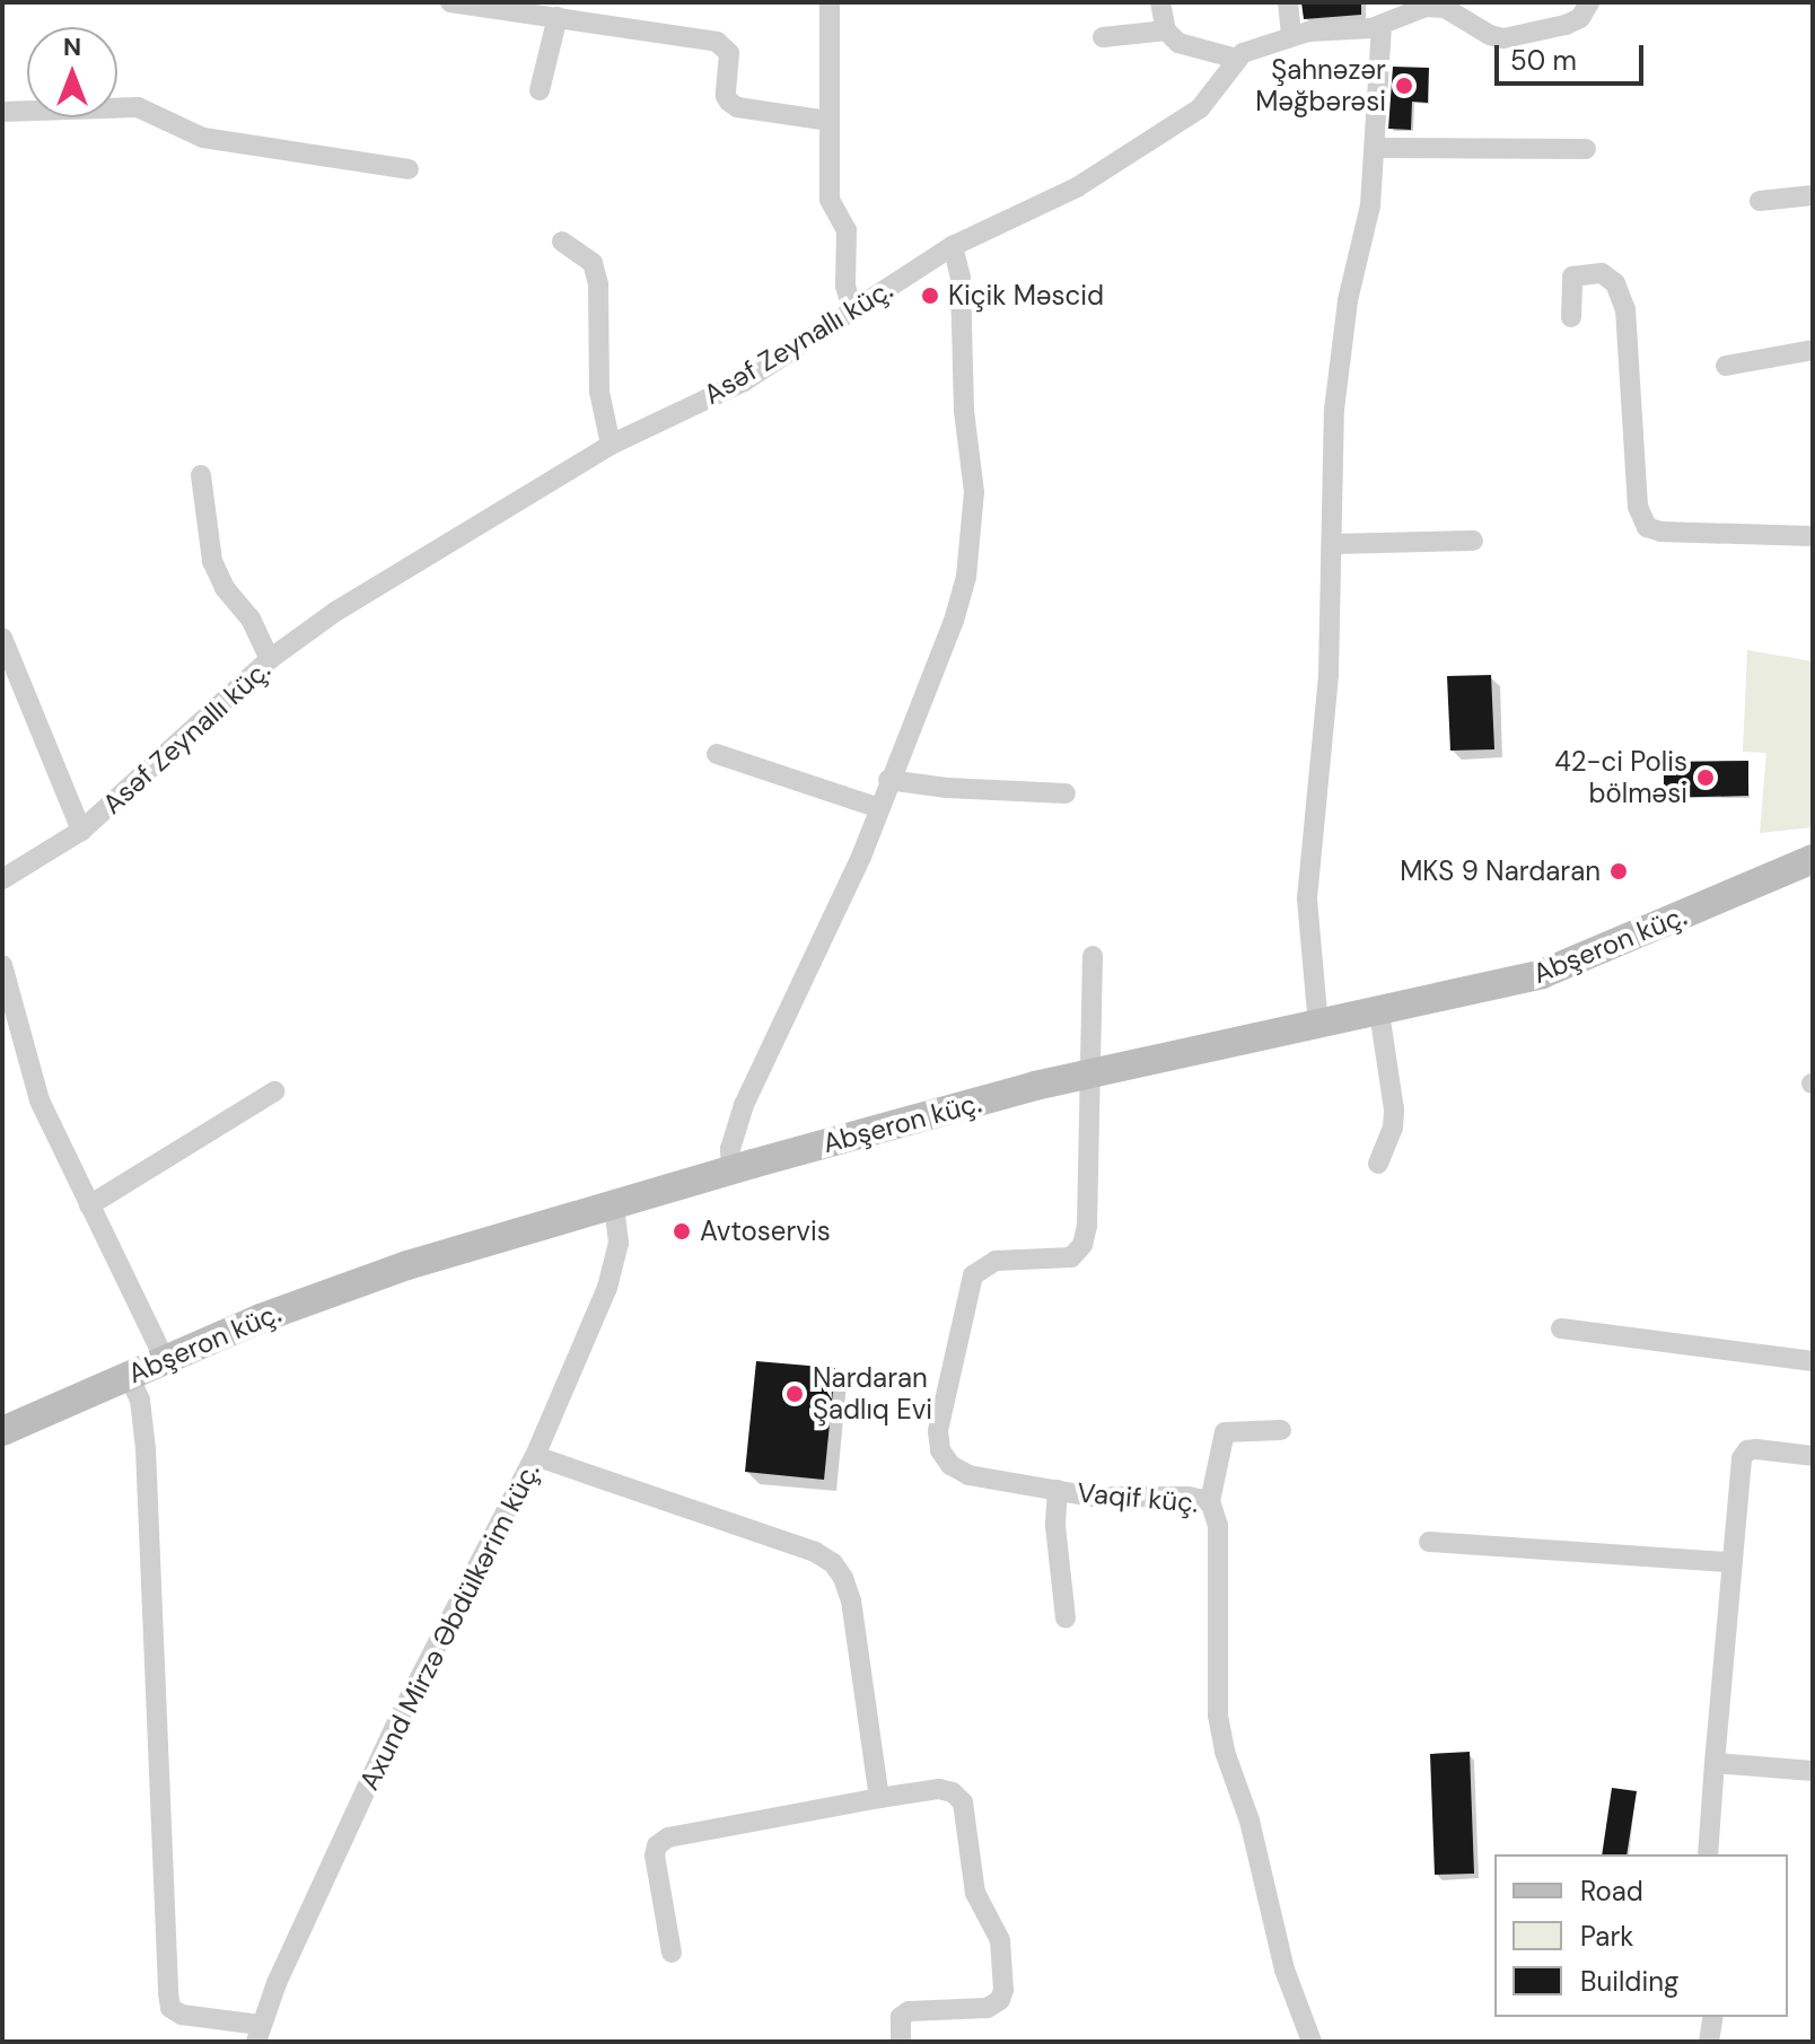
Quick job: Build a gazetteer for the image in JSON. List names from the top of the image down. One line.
{"streets":{"main road":["Abşeron küç."],"street":["Asəf Zeynallı küç.","Vaqif küç.","Axund Mirzə Əbdülkərim küç."]},"crossings":[["Abşeron küç.","Vaqif küç."],["Abşeron küç.","Axund Mirzə Əbdülkərim küç."]],"places":["Şahnəzər Məğbərəsi","Kiçik Məscid","42-ci Polis bölməsi","MKS 9 Nardaran","Avtoservis","Nardaran Şadlıq Evi"],"legend":["Road","Park","Building"],"scale_bar":"50 m","north":"top"}
